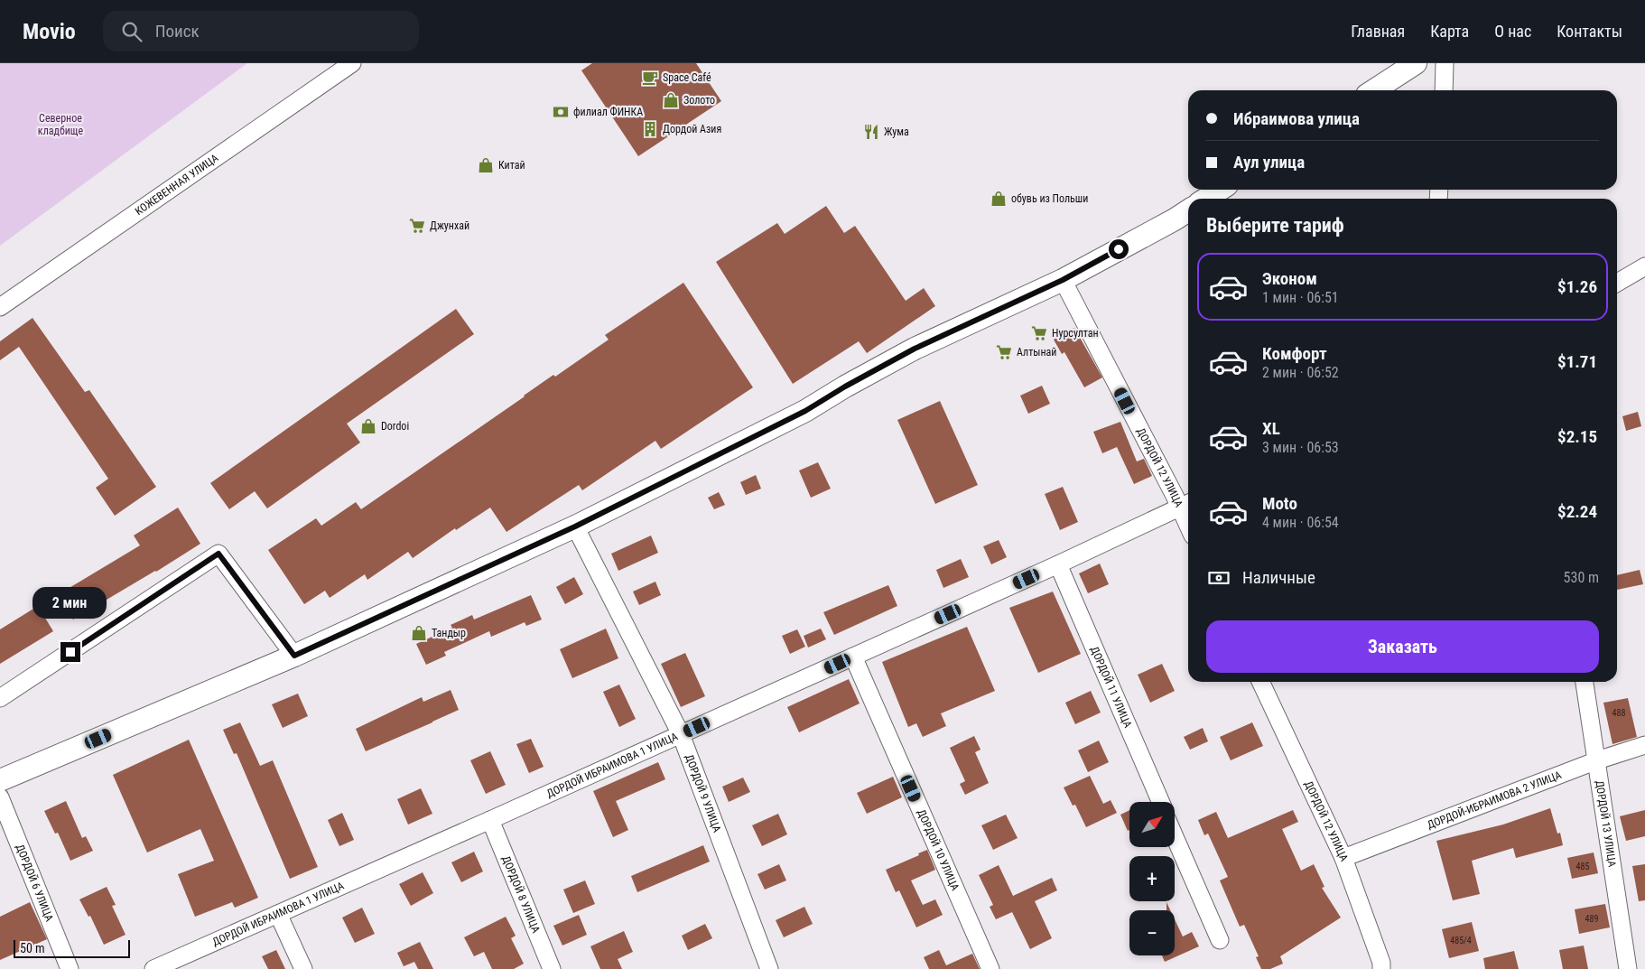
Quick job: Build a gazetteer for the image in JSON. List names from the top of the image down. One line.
{"streets":{"street":["КОЖЕВЕННАЯ УЛИЦА","ДОРДОЙ 12 УЛИЦА","ДОРДОЙ 11 УЛИЦА","ДОРДОЙ ИБРАИМОВА 1 УЛИЦА","ДОРДОЙ 9 УЛИЦА","ДОРДОЙ-ИБРАИМОВА 2 УЛИЦА","ДОРДОЙ 13 УЛИЦА","ДОРДОЙ 10 УЛИЦА","ДОРДОЙ 6 УЛИЦА","ДОРДОЙ 8 УЛИЦА"]},"crossings":[["ДОРДОЙ 12 УЛИЦА","ДОРДОЙ ИБРАИМОВА 1 УЛИЦА"],["ДОРДОЙ 12 УЛИЦА","ДОРДОЙ-ИБРАИМОВА 2 УЛИЦА"],["ДОРДОЙ 11 УЛИЦА","ДОРДОЙ ИБРАИМОВА 1 УЛИЦА"],["ДОРДОЙ ИБРАИМОВА 1 УЛИЦА","ДОРДОЙ 9 УЛИЦА"],["ДОРДОЙ ИБРАИМОВА 1 УЛИЦА","ДОРДОЙ 10 УЛИЦА"],["ДОРДОЙ ИБРАИМОВА 1 УЛИЦА","ДОРДОЙ 8 УЛИЦА"],["ДОРДОЙ-ИБРАИМОВА 2 УЛИЦА","ДОРДОЙ 13 УЛИЦА"]],"parks":["Северное кладбище"],"places":{"cafe":["Space Café"],"shop":["Золото","Китай","обувь из Польши","Dordoi","Тандыр"],"bank":["филиал ФИНКА"],"building":["Дордой Азия"],"restaurant":["Жума"],"supermarket":["Джунхай","Нурсултан","Алтынай"]},"house_numbers":["488","485","489","485/4"],"scale_bar":"50 m","north":"top right","page":{"header":"Movio","search":"Поиск","nav":["Главная","Карта","О нас","Контакты"],"banner":["Ибраимова улица","Аул улица"],"heading":"Выберите тариф","list":[{"name":"Эконом","note":"1 мин · 06:51","value":"$1.26"},{"name":"Комфорт","note":"2 мин · 06:52","value":"$1.71"},{"name":"XL","note":"3 мин · 06:53","value":"$2.15"},{"name":"Moto","note":"4 мин · 06:54","value":"$2.24"}],"pay":["Наличные","530 m"],"bubble":"2 мин","buttons":"Заказать","map_buttons":["+","−"],"scale":"50 m"}}
